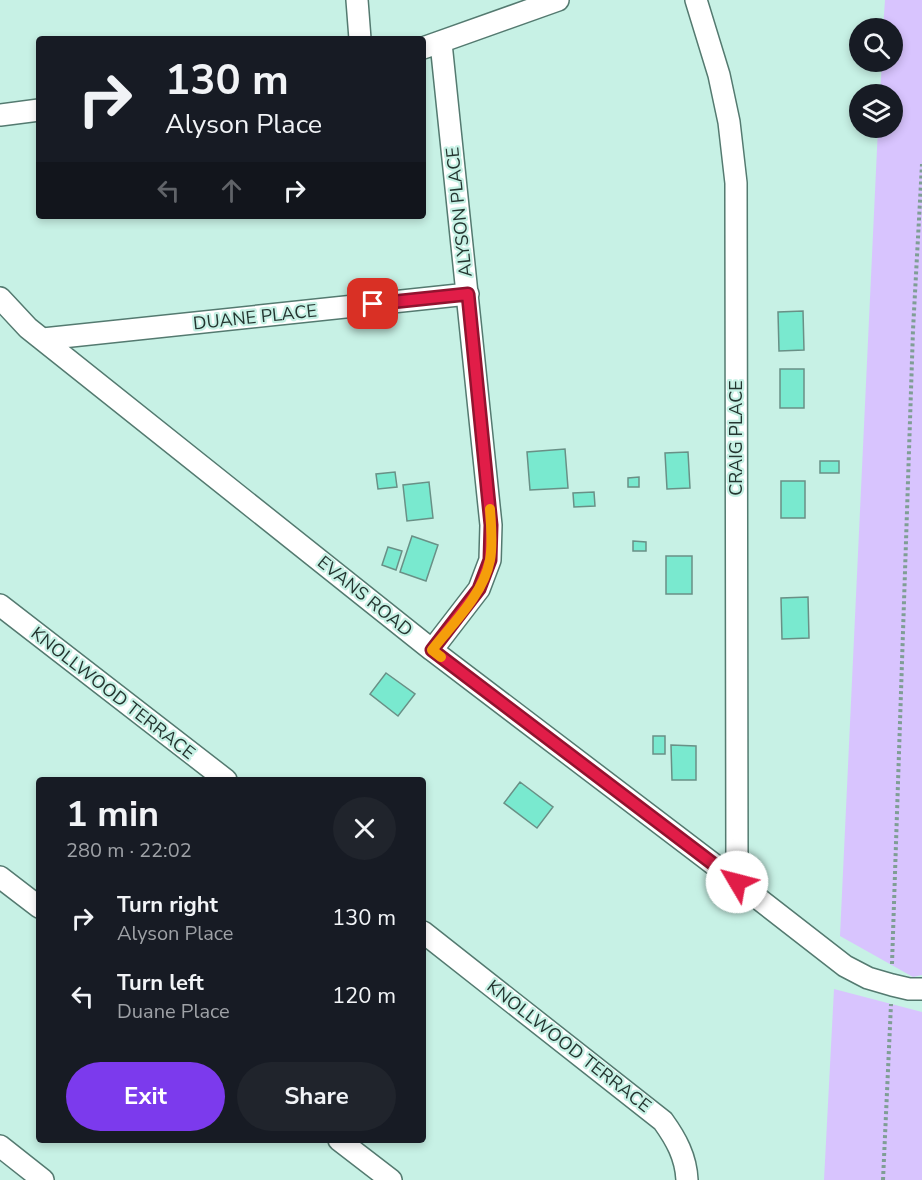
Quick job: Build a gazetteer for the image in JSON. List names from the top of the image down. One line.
{"streets":{"street":["ALYSON PLACE","DUANE PLACE","CRAIG PLACE","EVANS ROAD","KNOLLWOOD TERRACE"]},"crossings":[["ALYSON PLACE","DUANE PLACE"],["ALYSON PLACE","EVANS ROAD"],["DUANE PLACE","EVANS ROAD"],["CRAIG PLACE","EVANS ROAD"]],"page":{"turn":["130 m","Alyson Place"],"heading":["1 min","280 m · 22:02"],"list":[{"name":"Turn right","note":"Alyson Place","value":"130 m"},{"name":"Turn left","note":"Duane Place","value":"120 m"}],"buttons":["Exit","Share"]}}
